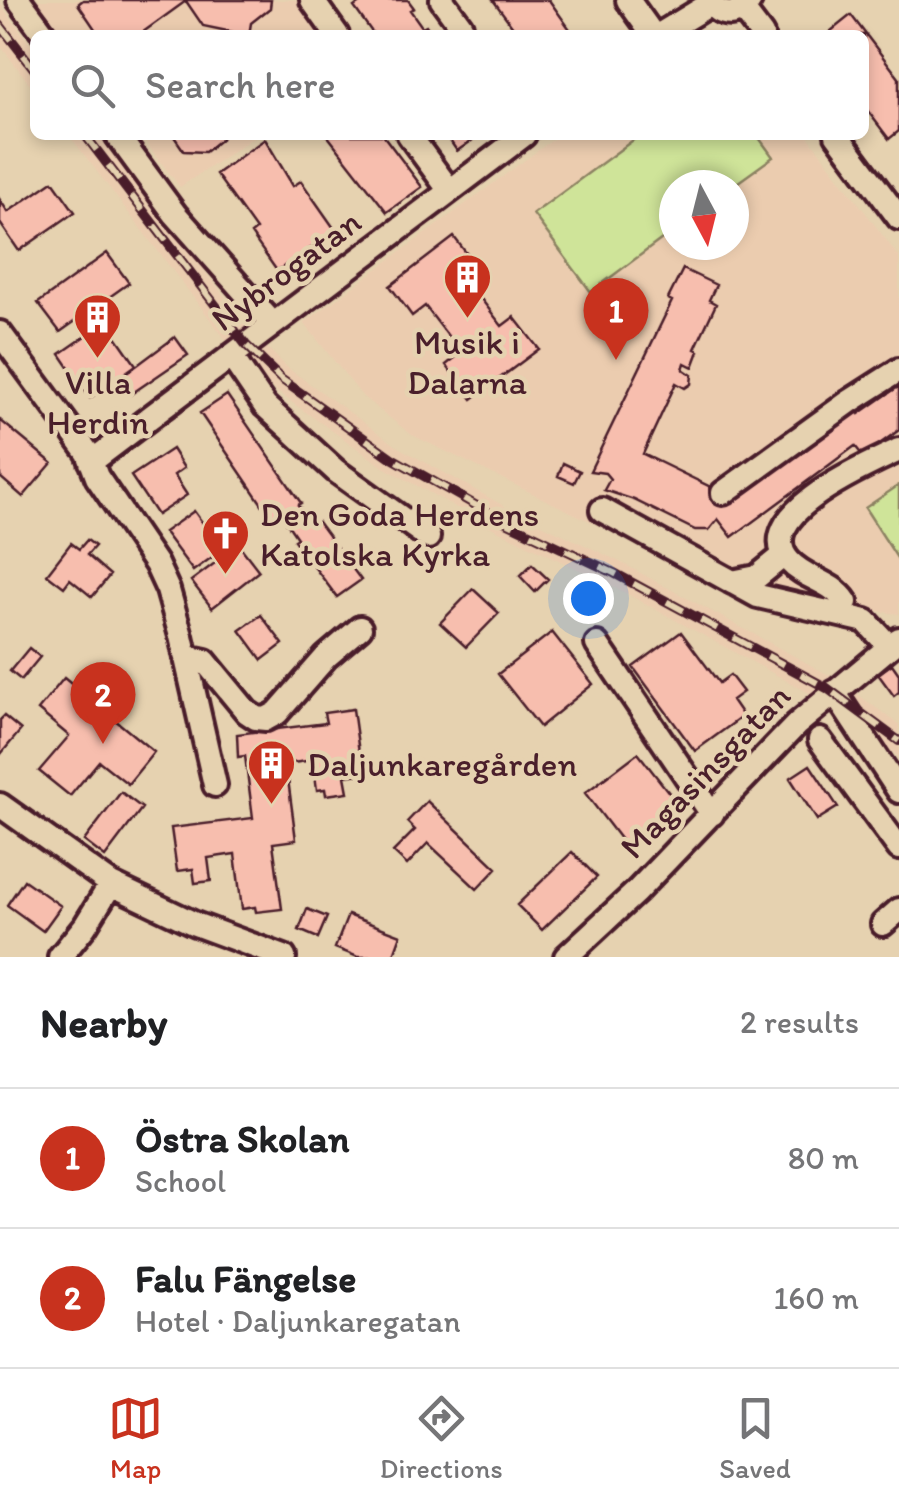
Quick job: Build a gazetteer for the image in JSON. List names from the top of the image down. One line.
{"streets":{"street":["Nybrogatan","Magasinsgatan"]},"places":{"building":["Musik i Dalarna","Villa Herdin","Daljunkaregården"],"church":["Den Goda Herdens Katolska Kyrka"]},"north":"bottom","page":{"search":"Search here","pins":["1","2"],"heading":["Nearby","2 results"],"list":[{"mark":"1","name":"Östra Skolan","note":"School","value":"80 m"},{"mark":"2","name":"Falu Fängelse","note":"Hotel · Daljunkaregatan","value":"160 m"}],"nav":["Map","Directions","Saved"]}}
